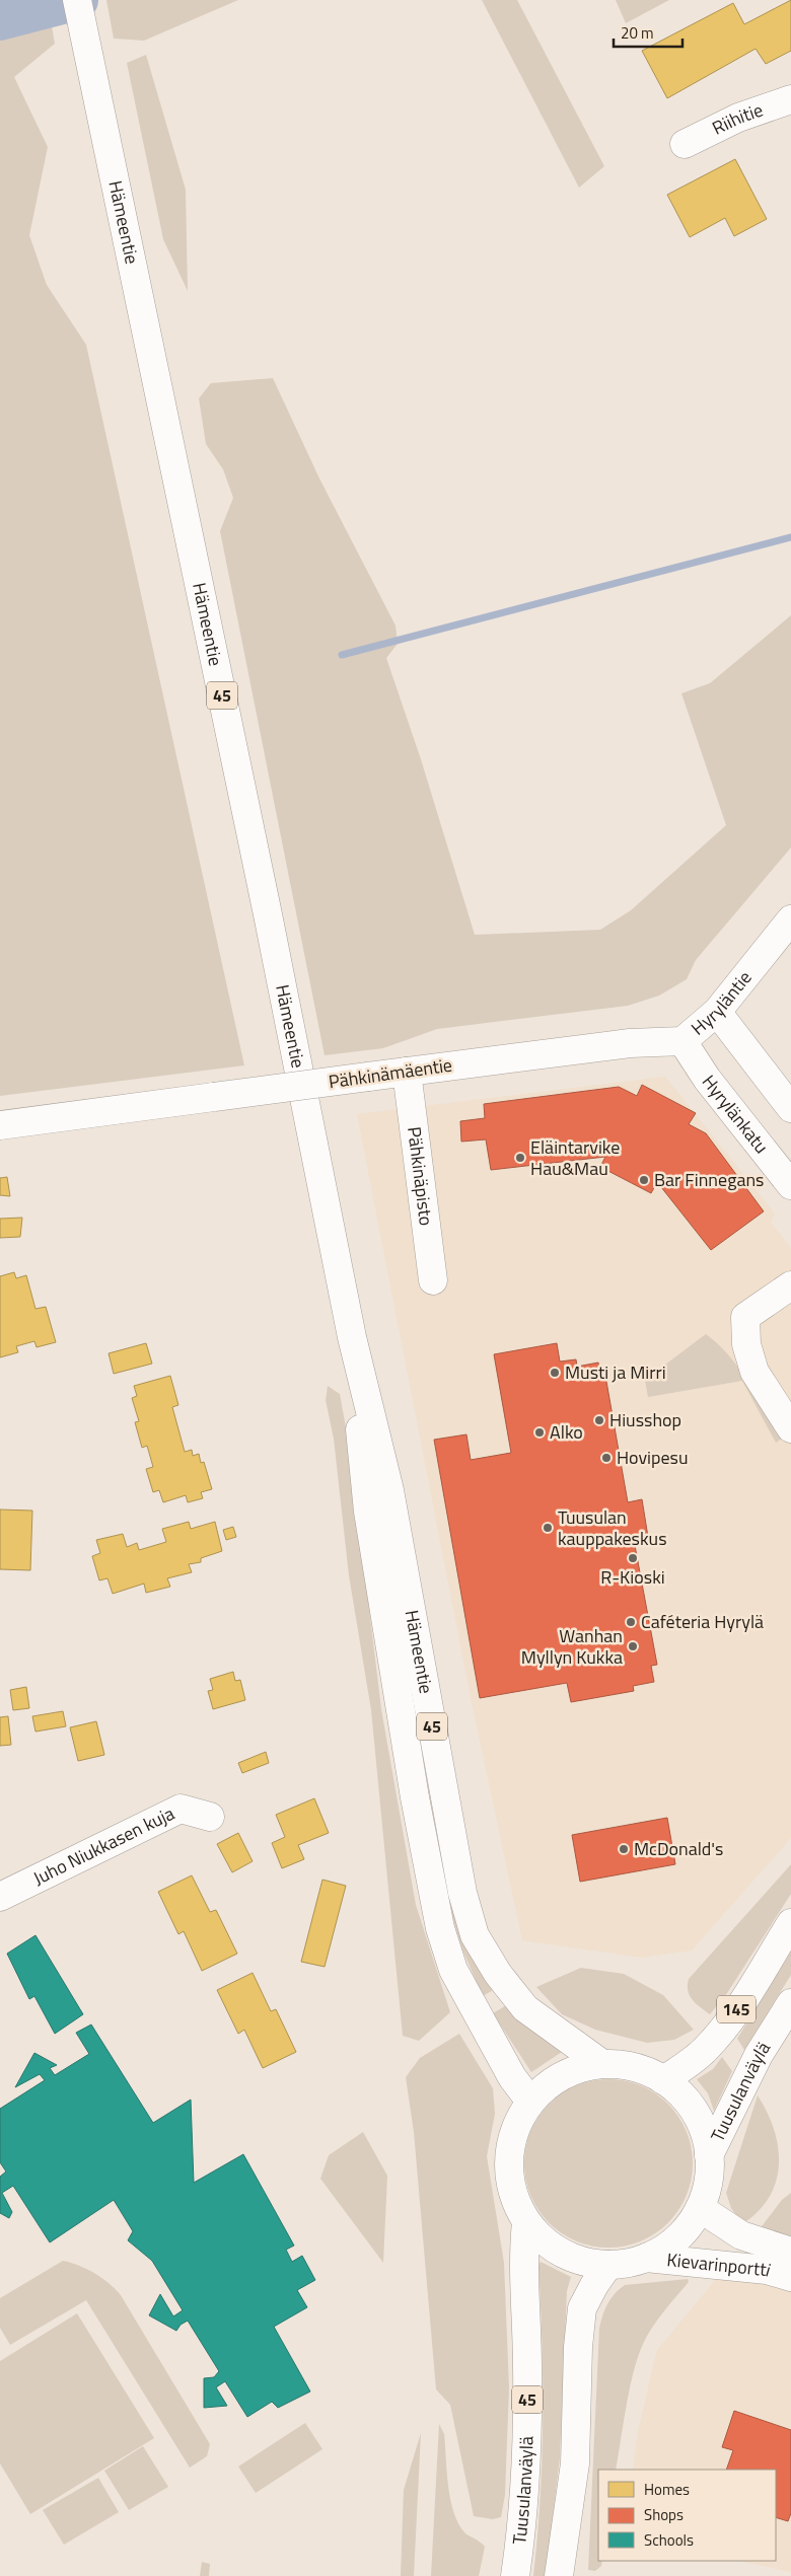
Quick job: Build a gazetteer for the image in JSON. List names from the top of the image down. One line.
{"streets":{"main road":["Riihitie","Hämeentie","45","Hyryläntie","Pähkinämäentie","Hyrylänkatu","Pähkinäpisto","Juho Niukkasen kuja","145","Tuusulanväylä","Kievarinportti"]},"crossings":[["Hyryläntie","Pähkinämäentie"],["Hyryläntie","Hyrylänkatu"],["Pähkinämäentie","Pähkinäpisto"]],"places":["Eläintarvike Hau&Mau","Bar Finnegans","Musti ja Mirri","Hiusshop","Alko","Hovipesu","Tuusulan kauppakeskus","R-Kioski","Caféteria Hyrylä","Wanhan Myllyn Kukka","McDonald's"],"legend":["Homes","Shops","Schools"],"scale_bar":"20 m"}
